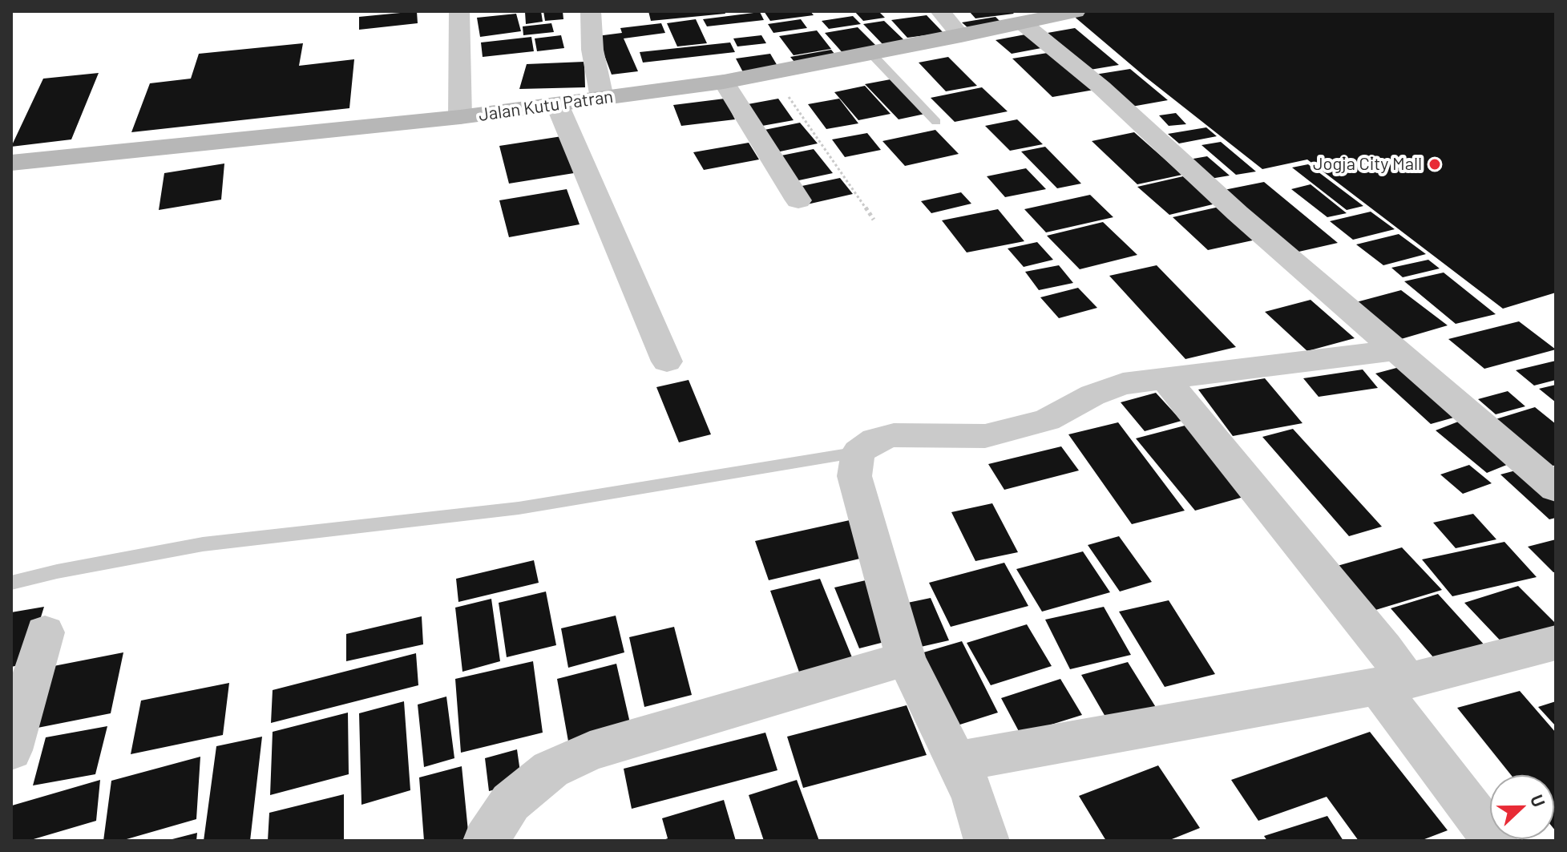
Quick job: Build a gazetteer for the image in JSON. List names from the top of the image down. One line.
{"streets":{"street":["Jalan Kutu Patran"]},"places":["Jogja City Mall"],"north":"right"}
